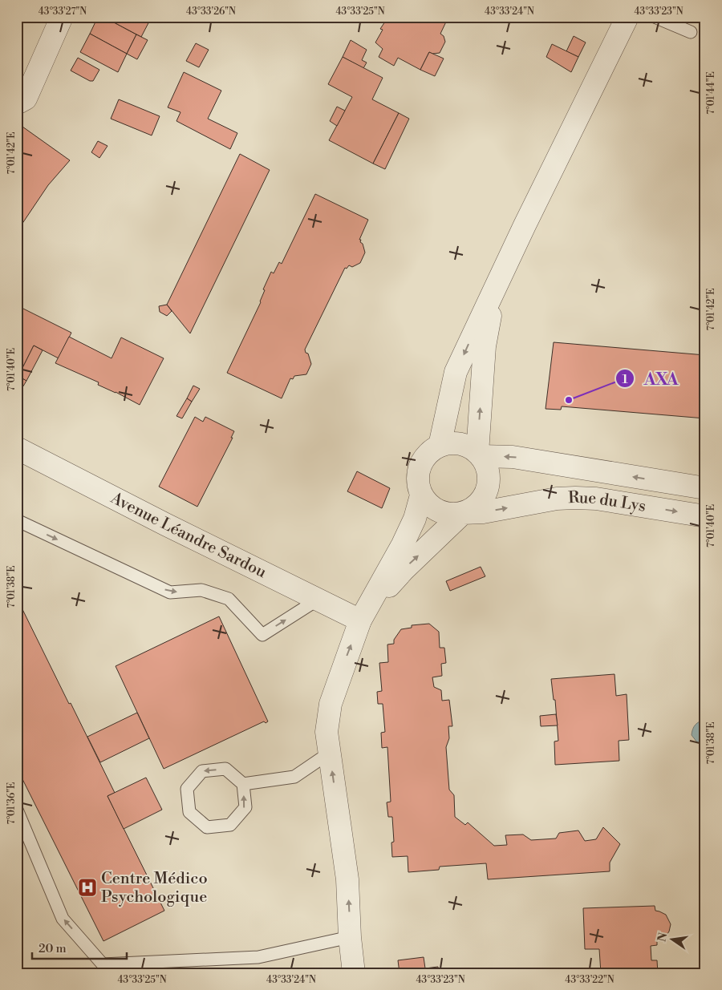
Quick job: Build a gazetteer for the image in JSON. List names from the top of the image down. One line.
{"streets":{"street":["Rue du Lys","Avenue Léandre Sardou"]},"places":{"other":["AXA"],"hospital":["Centre Médico Psychologique"]},"scale_bar":"20 m","north":"left","coordinates":["43°33'27\"N","43°33'26\"N","43°33'25\"N","43°33'24\"N","43°33'23\"N","7°01'44\"E","7°01'42\"E","7°01'40\"E","7°01'38\"E","7°01'36\"E","43°33'22\"N"]}
